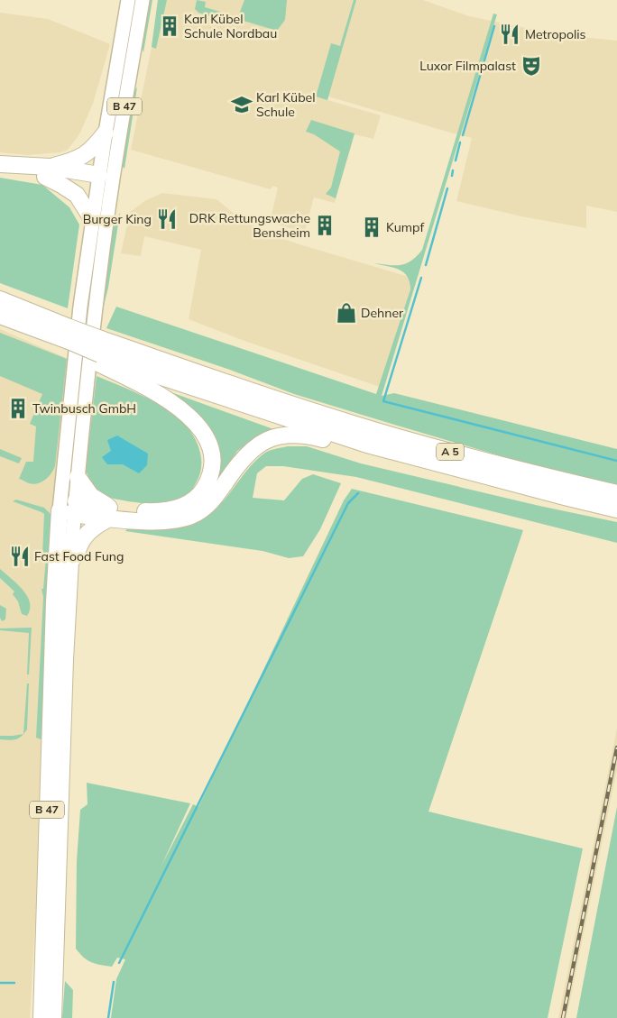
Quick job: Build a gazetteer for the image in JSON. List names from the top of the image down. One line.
{"streets":{"highway":["B 47","A 5"]},"places":{"building":["Karl Kübel Schule Nordbau","DRK Rettungswache Bensheim","Kumpf","Twinbusch GmbH"],"restaurant":["Metropolis","Burger King","Fast Food Fung"],"theatre":["Luxor Filmpalast"],"school or university":["Karl Kübel Schule"],"shop":["Dehner"]}}
